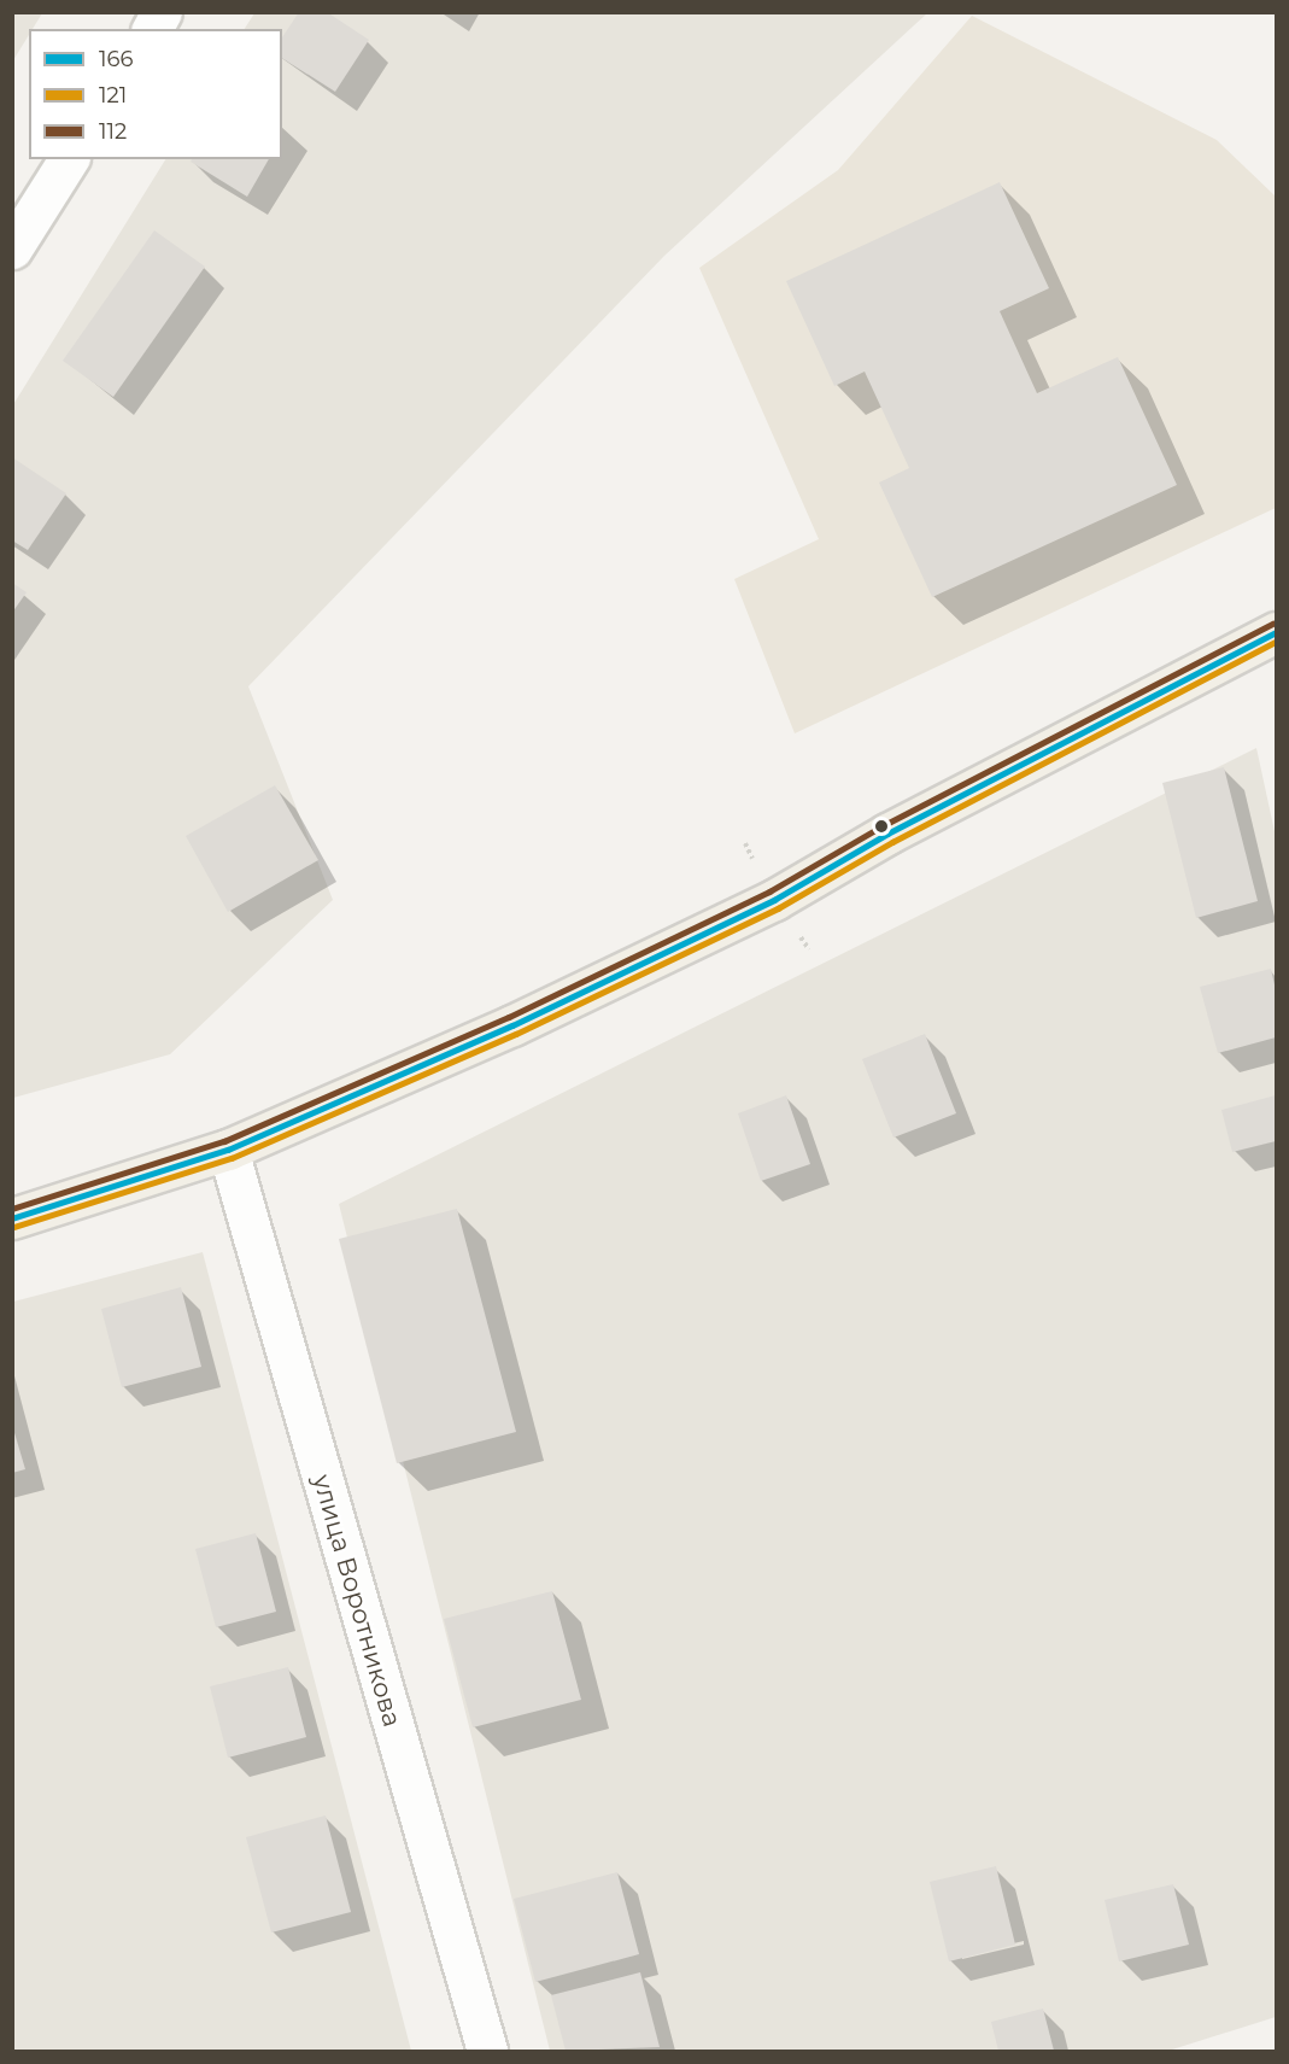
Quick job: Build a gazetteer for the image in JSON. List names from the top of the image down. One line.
{"streets":{"street":["улица Воротникова"]},"lines":["transit line 112","transit line 166","transit line 121"],"legend":["166","121","112"]}
